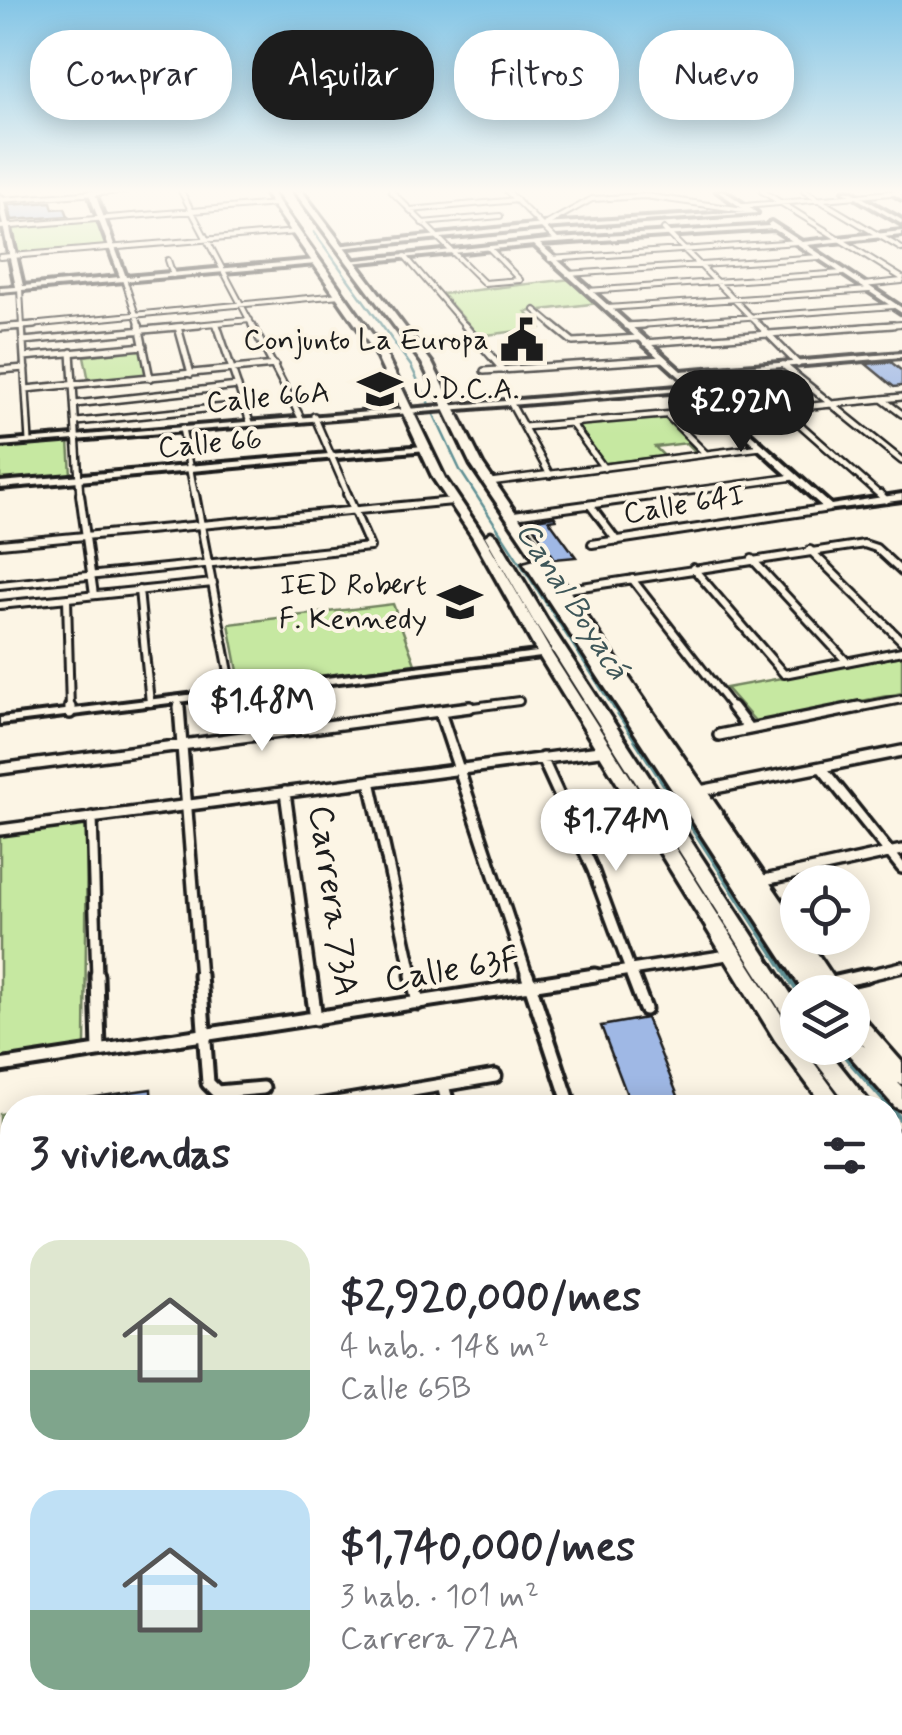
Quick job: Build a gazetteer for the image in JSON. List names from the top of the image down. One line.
{"streets":{"street":["Calle 66A","Calle 66","Calle 64I","Carrera 73A","Calle 63F"]},"crossings":[["Carrera 73A","Calle 63F"]],"water":["Canal Boyacá"],"places":{"public building":["Conjunto La Europa"],"school or university":["U.D.C.A.","IED Robert F. Kennedy"]},"page":{"chip":["Comprar","Alquilar","Filtros","Nuevo"],"price":["$2.92M","$1.48M","$1.74M"],"heading":"3 viviendas","list":[{"name":"$2,920,000/mes","note":"4 hab. · 148 m² · Calle 65B"},{"name":"$1,740,000/mes","note":"3 hab. · 101 m² · Carrera 72A"}]}}
